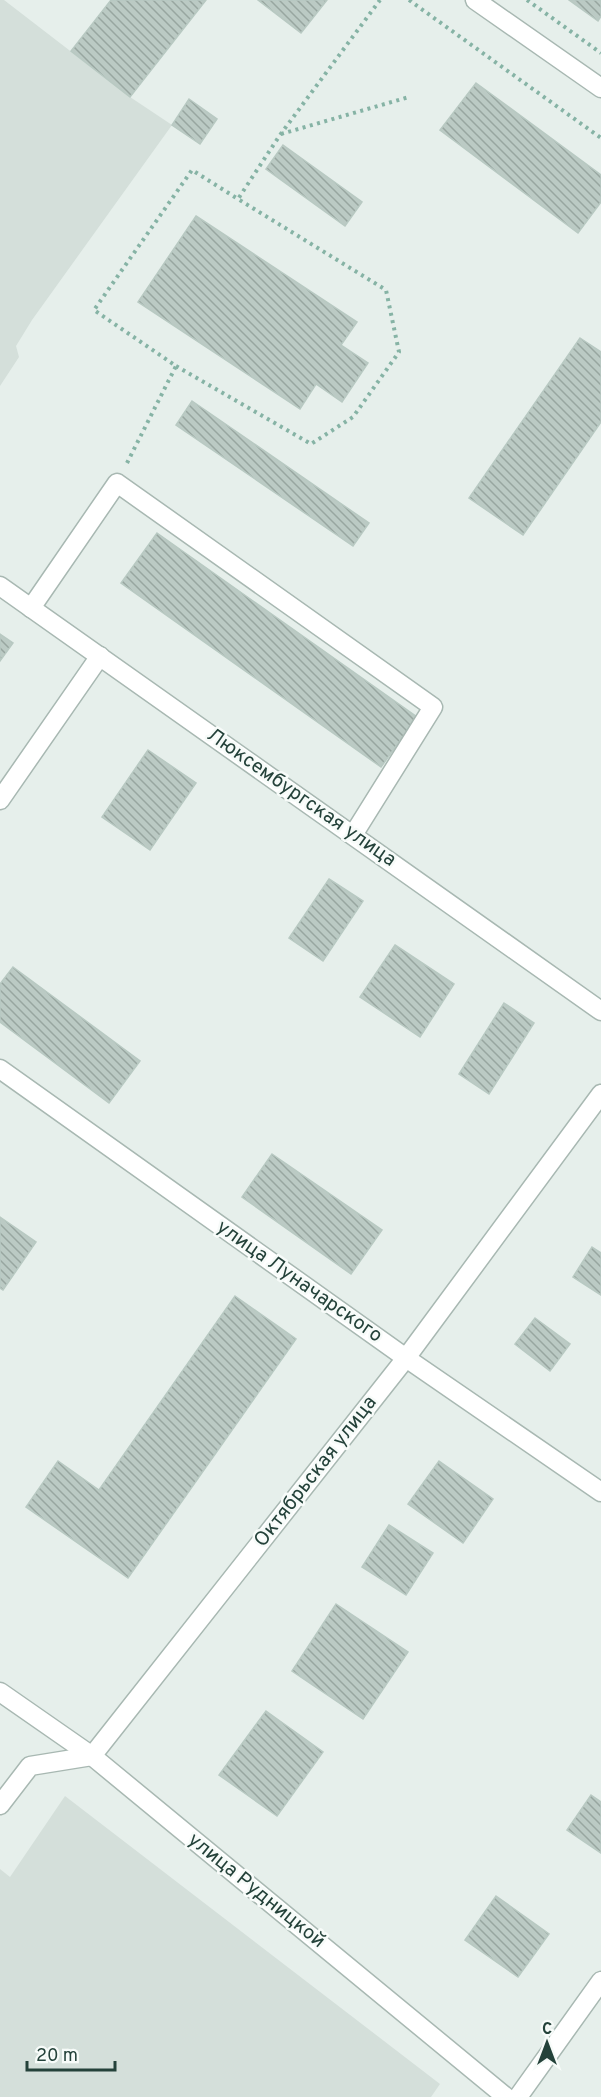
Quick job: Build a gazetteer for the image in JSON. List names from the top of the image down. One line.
{"streets":{"street":["Люксембургская улица","улица Луначарского","Октябрьская улица","улица Рудницкой"]},"crossings":[["улица Луначарского","Октябрьская улица"],["Октябрьская улица","улица Рудницкой"]],"scale_bar":"20 m","north":"top"}
